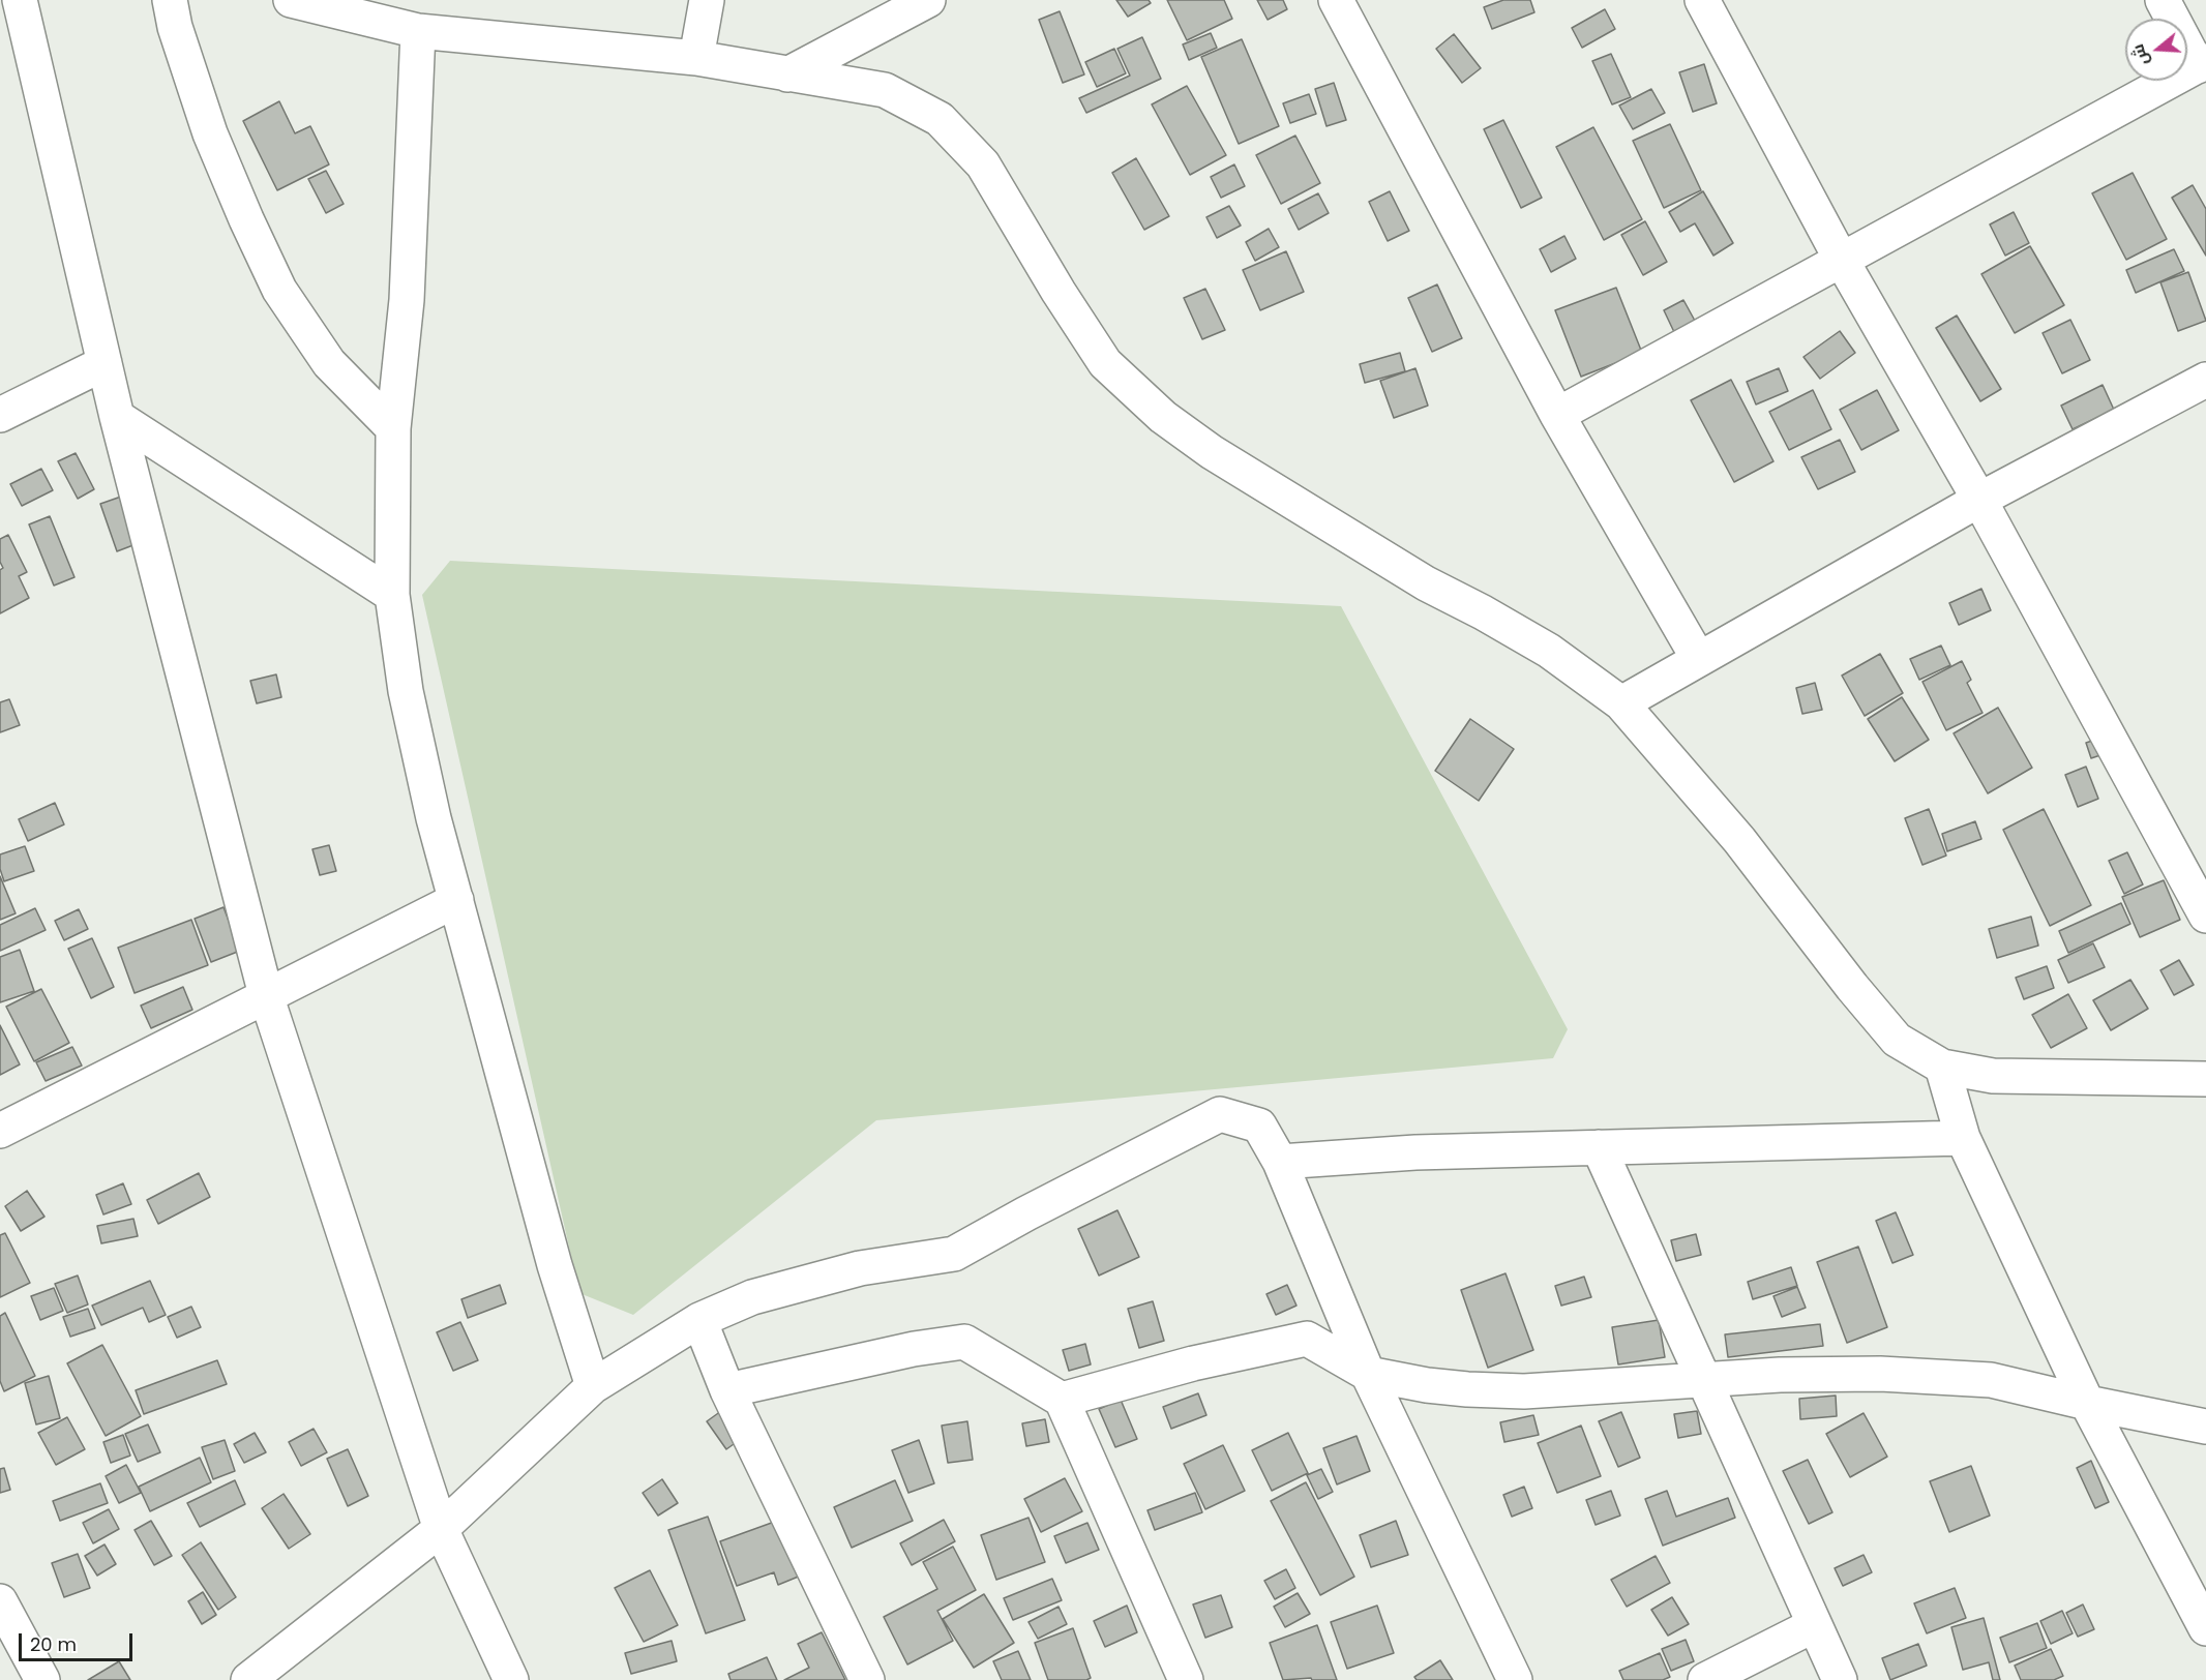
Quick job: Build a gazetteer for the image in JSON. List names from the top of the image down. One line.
{"scale_bar":"20 m","north":"left"}
